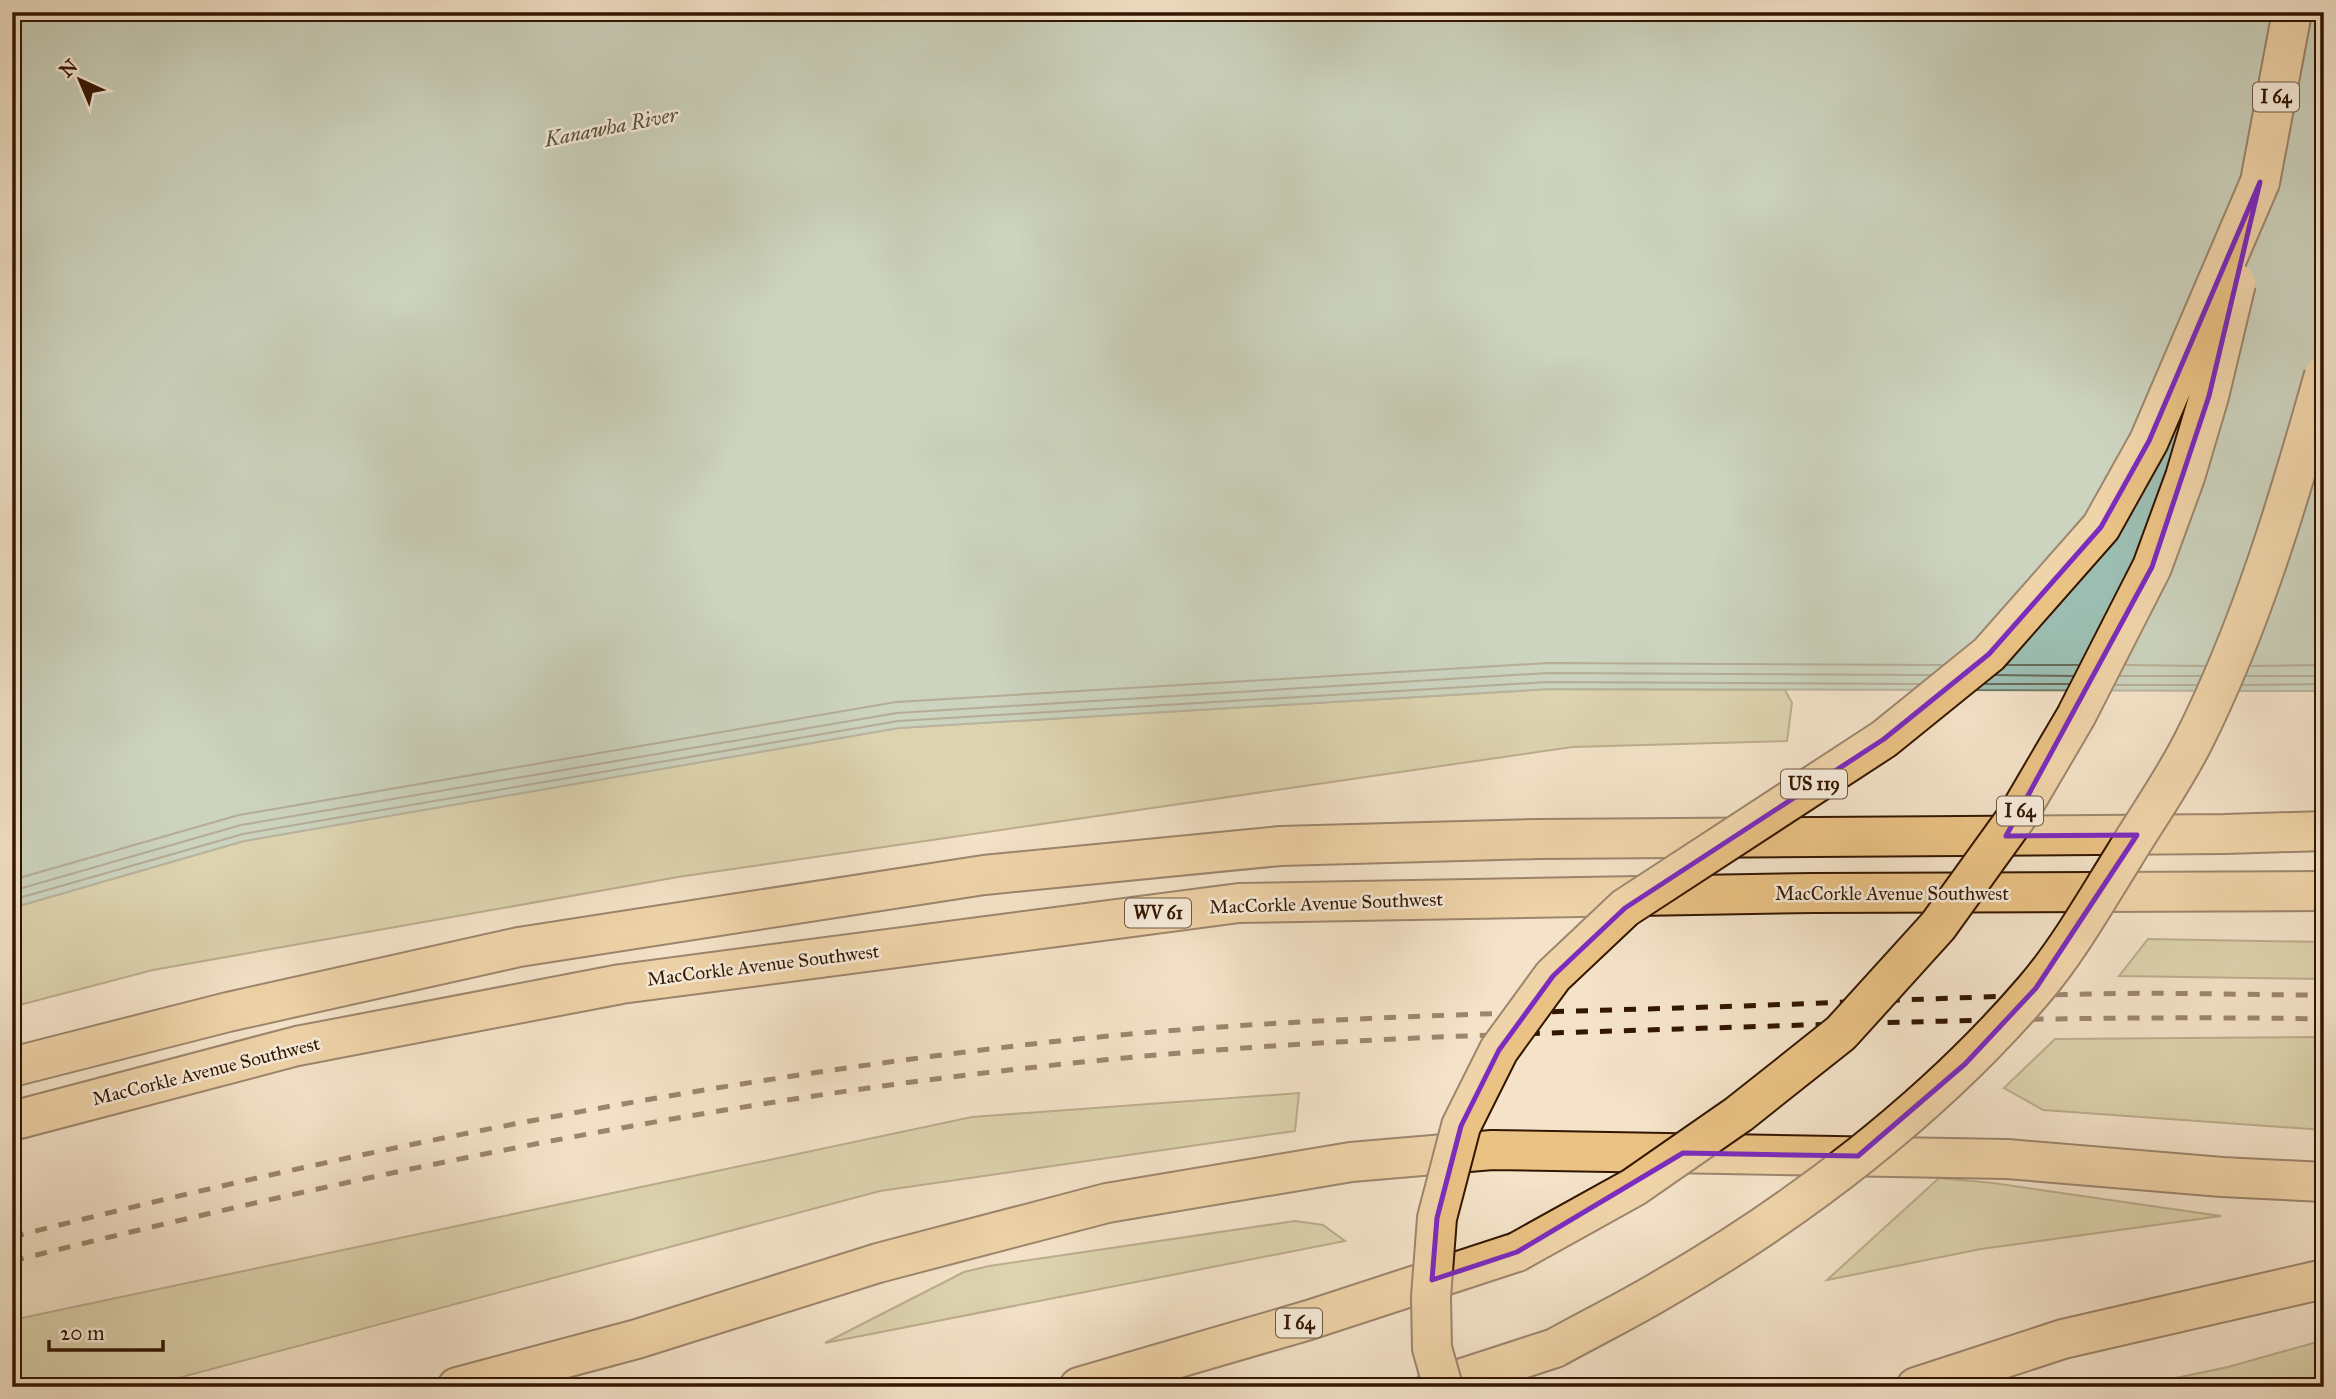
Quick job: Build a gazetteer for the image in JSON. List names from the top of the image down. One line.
{"streets":{"main road":["I 64","US 119","MacCorkle Avenue Southwest","WV 61"]},"crossings":[["I 64","US 119"]],"water":["Kanawha River"],"scale_bar":"20 m","north":"top left"}
